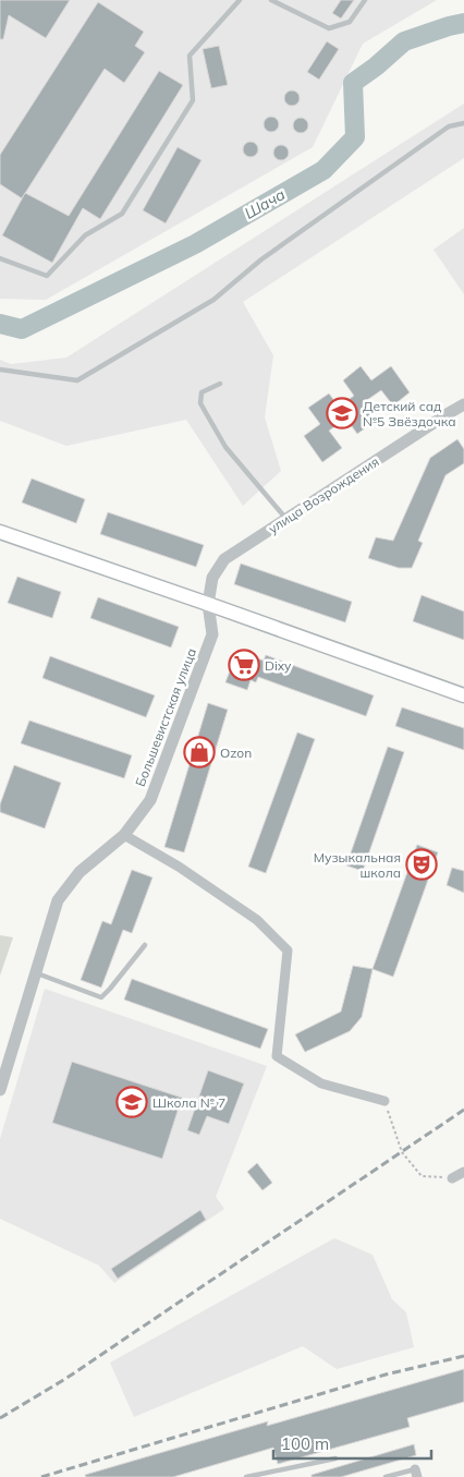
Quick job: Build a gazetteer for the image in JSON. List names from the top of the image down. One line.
{"streets":{"street":["улица Возрождения","Большевистская улица"]},"crossings":[["улица Возрождения","Большевистская улица"]],"water":["Шача"],"places":{"school or university":["Детский сад №5 Звёздочка","Школа № 7"],"supermarket":["Dixy"],"shop":["Ozon"],"theatre":["Музыкальная школа"]},"scale_bar":"100 m"}
